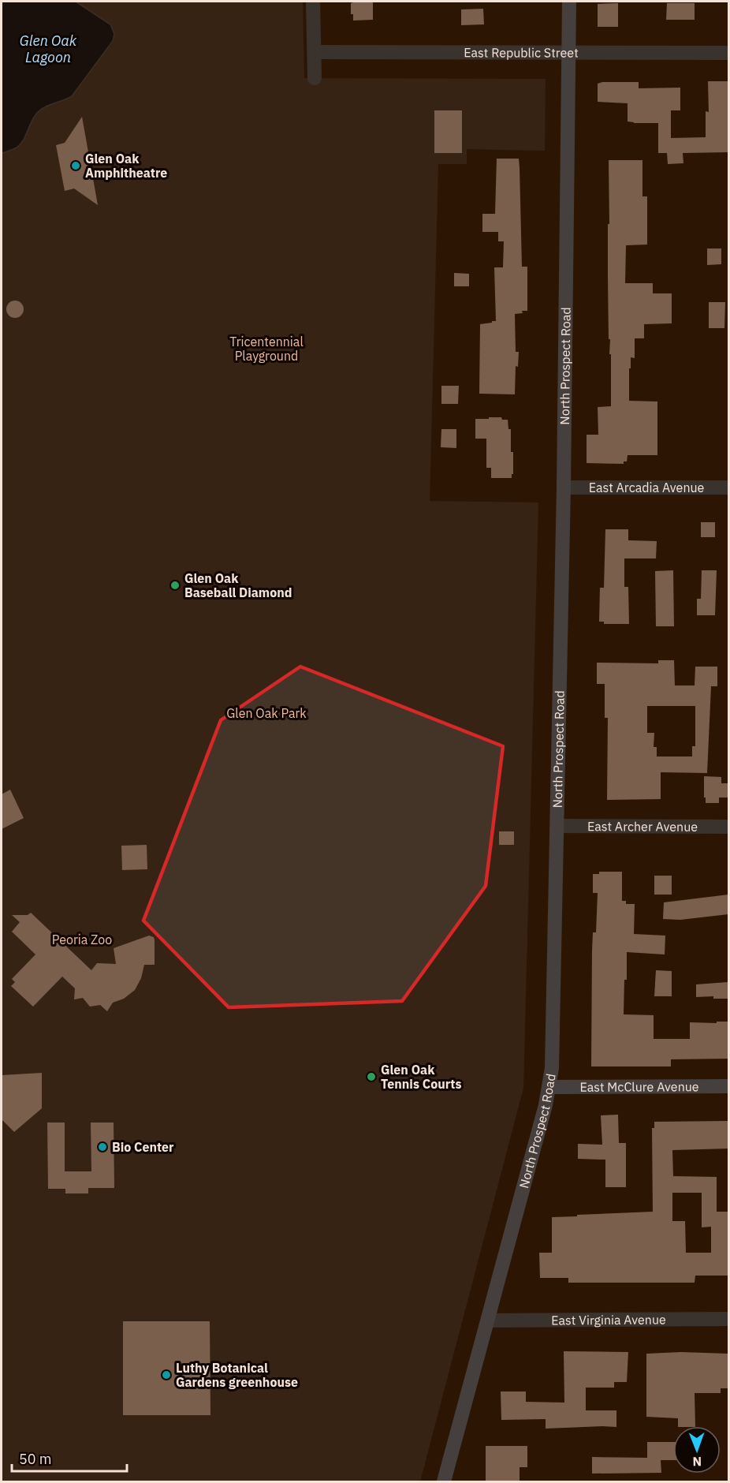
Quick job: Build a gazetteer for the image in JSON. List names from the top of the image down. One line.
{"streets":{"main road":["North Prospect Road","East McClure Avenue"],"street":["East Republic Street","East Arcadia Avenue","East Archer Avenue","East Virginia Avenue"]},"crossings":[["East Republic Street","North Prospect Road"],["North Prospect Road","East Arcadia Avenue"],["North Prospect Road","East Archer Avenue"],["North Prospect Road","East McClure Avenue"],["North Prospect Road","East Virginia Avenue"]],"water":["Glen Oak Lagoon"],"parks":["Tricentennial Playground","Glen Oak Park","Peoria Zoo"],"places":["Glen Oak Amphitheatre","Glen Oak Baseball Diamond","Glen Oak Tennis Courts","Bio Center","Luthy Botanical Gardens greenhouse"],"scale_bar":"50 m","north":"bottom"}
